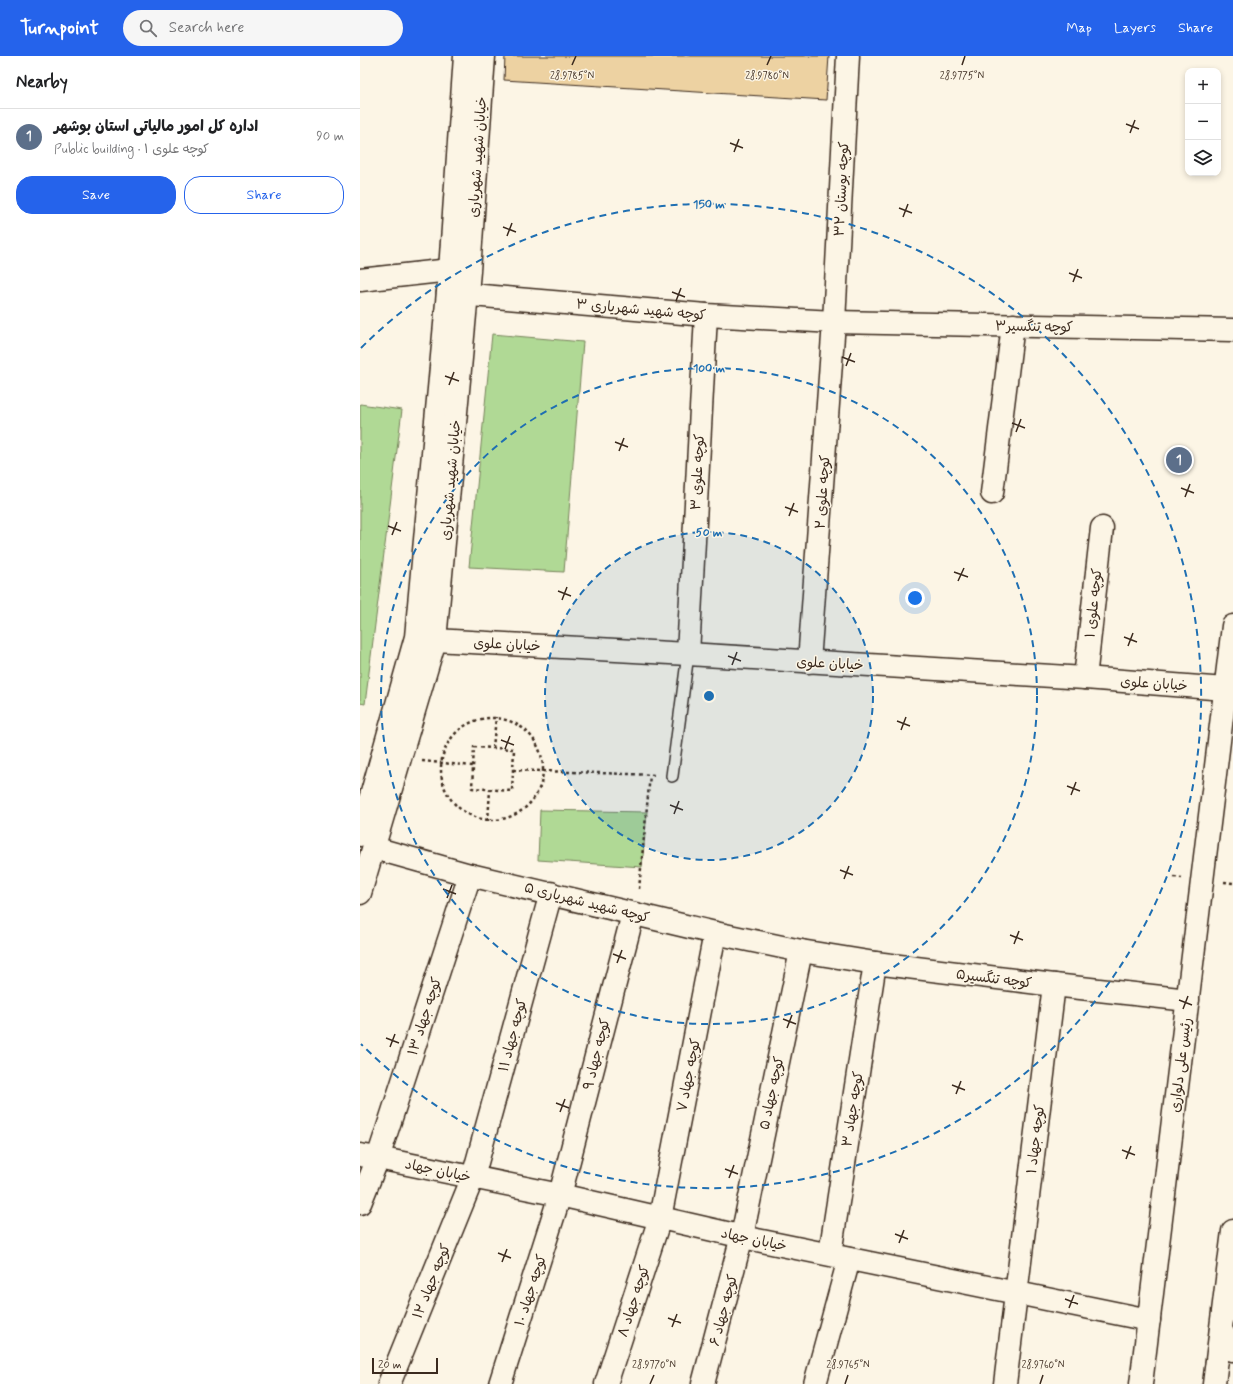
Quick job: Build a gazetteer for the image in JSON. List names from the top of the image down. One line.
{"streets":{"street":["خیابان شهید شهریاری","کوچه بوستان ۳۲","کوچه شهید شهریاری ۳","کوچه تنگسیر۳","کوچه علوی ۳","کوچه علوی ۲","کوچه علوی ۱","خیابان علوی","کوچه شهید شهریاری ۵","کوچه تنگسیر۵","کوچه جهاد ۱۳","کوچه جهاد ۱۱","کوچه جهاد ۹","رئیس علی دلواری","کوچه جهاد ۷","کوچه جهاد ۵","کوچه جهاد ۳","کوچه جهاد ۱","خیابان جهاد","کوچه جهاد ۱۲","کوچه جهاد ۱۰","کوچه جهاد ۸","کوچه جهاد ۶"]},"crossings":[["خیابان شهید شهریاری","کوچه شهید شهریاری ۳"],["خیابان شهید شهریاری","خیابان علوی"],["خیابان شهید شهریاری","کوچه شهید شهریاری ۵"],["کوچه بوستان ۳۲","کوچه شهید شهریاری ۳"],["کوچه بوستان ۳۲","کوچه تنگسیر۳"],["کوچه بوستان ۳۲","کوچه علوی ۲"],["کوچه شهید شهریاری ۳","کوچه تنگسیر۳"],["کوچه شهید شهریاری ۳","کوچه علوی ۳"],["کوچه شهید شهریاری ۳","کوچه علوی ۲"],["کوچه تنگسیر۳","کوچه علوی ۲"],["کوچه علوی ۳","خیابان علوی"],["کوچه علوی ۲","خیابان علوی"],["کوچه علوی ۱","خیابان علوی"],["خیابان علوی","رئیس علی دلواری"],["کوچه شهید شهریاری ۵","کوچه تنگسیر۵"],["کوچه شهید شهریاری ۵","کوچه جهاد ۱۳"],["کوچه شهید شهریاری ۵","کوچه جهاد ۱۱"],["کوچه شهید شهریاری ۵","کوچه جهاد ۹"],["کوچه شهید شهریاری ۵","کوچه جهاد ۷"],["کوچه شهید شهریاری ۵","کوچه جهاد ۵"],["کوچه تنگسیر۵","رئیس علی دلواری"],["کوچه تنگسیر۵","کوچه جهاد ۵"],["کوچه تنگسیر۵","کوچه جهاد ۳"],["کوچه تنگسیر۵","کوچه جهاد ۱"],["کوچه جهاد ۱۳","خیابان جهاد"],["کوچه جهاد ۱۱","خیابان جهاد"],["کوچه جهاد ۱۱","کوچه جهاد ۱۲"],["کوچه جهاد ۹","خیابان جهاد"],["کوچه جهاد ۹","کوچه جهاد ۱۰"],["رئیس علی دلواری","خیابان جهاد"],["کوچه جهاد ۷","خیابان جهاد"],["کوچه جهاد ۷","کوچه جهاد ۸"],["کوچه جهاد ۵","خیابان جهاد"],["کوچه جهاد ۵","کوچه جهاد ۶"],["کوچه جهاد ۳","خیابان جهاد"],["کوچه جهاد ۱","خیابان جهاد"],["خیابان جهاد","کوچه جهاد ۱۲"],["خیابان جهاد","کوچه جهاد ۱۰"],["خیابان جهاد","کوچه جهاد ۸"],["خیابان جهاد","کوچه جهاد ۶"]],"scale_bar":"20 m","page":{"header":"Turnpoint","search":"Search here","nav":["Map","Layers","Share"],"heading":"Nearby","map_buttons":["+","−"],"list":[{"mark":"1","name":"اداره کل امور مالیاتی استان بوشهر","note":"Public building · کوچه علوی ۱","value":"90 m"}],"buttons":["Save","Share"],"pins":"1","scale":"20 m"},"coordinates":["28.9785°N","28.9780°N","28.9775°N","28.9770°N","28.9765°N","28.9760°N"],"rings":["150 m","100 m","50 m"]}
